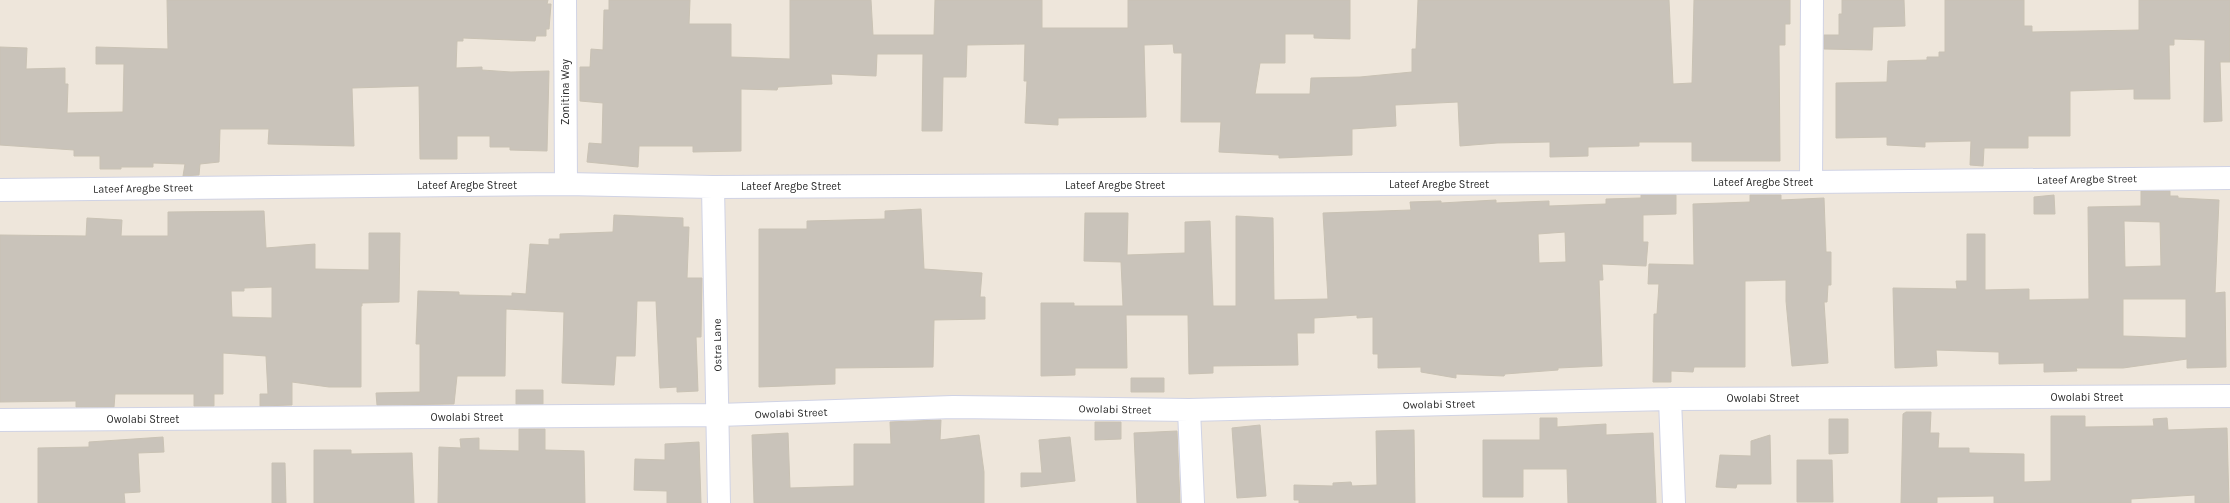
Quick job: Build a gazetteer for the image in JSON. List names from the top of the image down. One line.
{"streets":{"street":["Zonitina Way","Lateef Aregbe Street","Ostra Lane","Owolabi Street"]},"crossings":[["Zonitina Way","Lateef Aregbe Street"],["Lateef Aregbe Street","Ostra Lane"],["Ostra Lane","Owolabi Street"]]}
